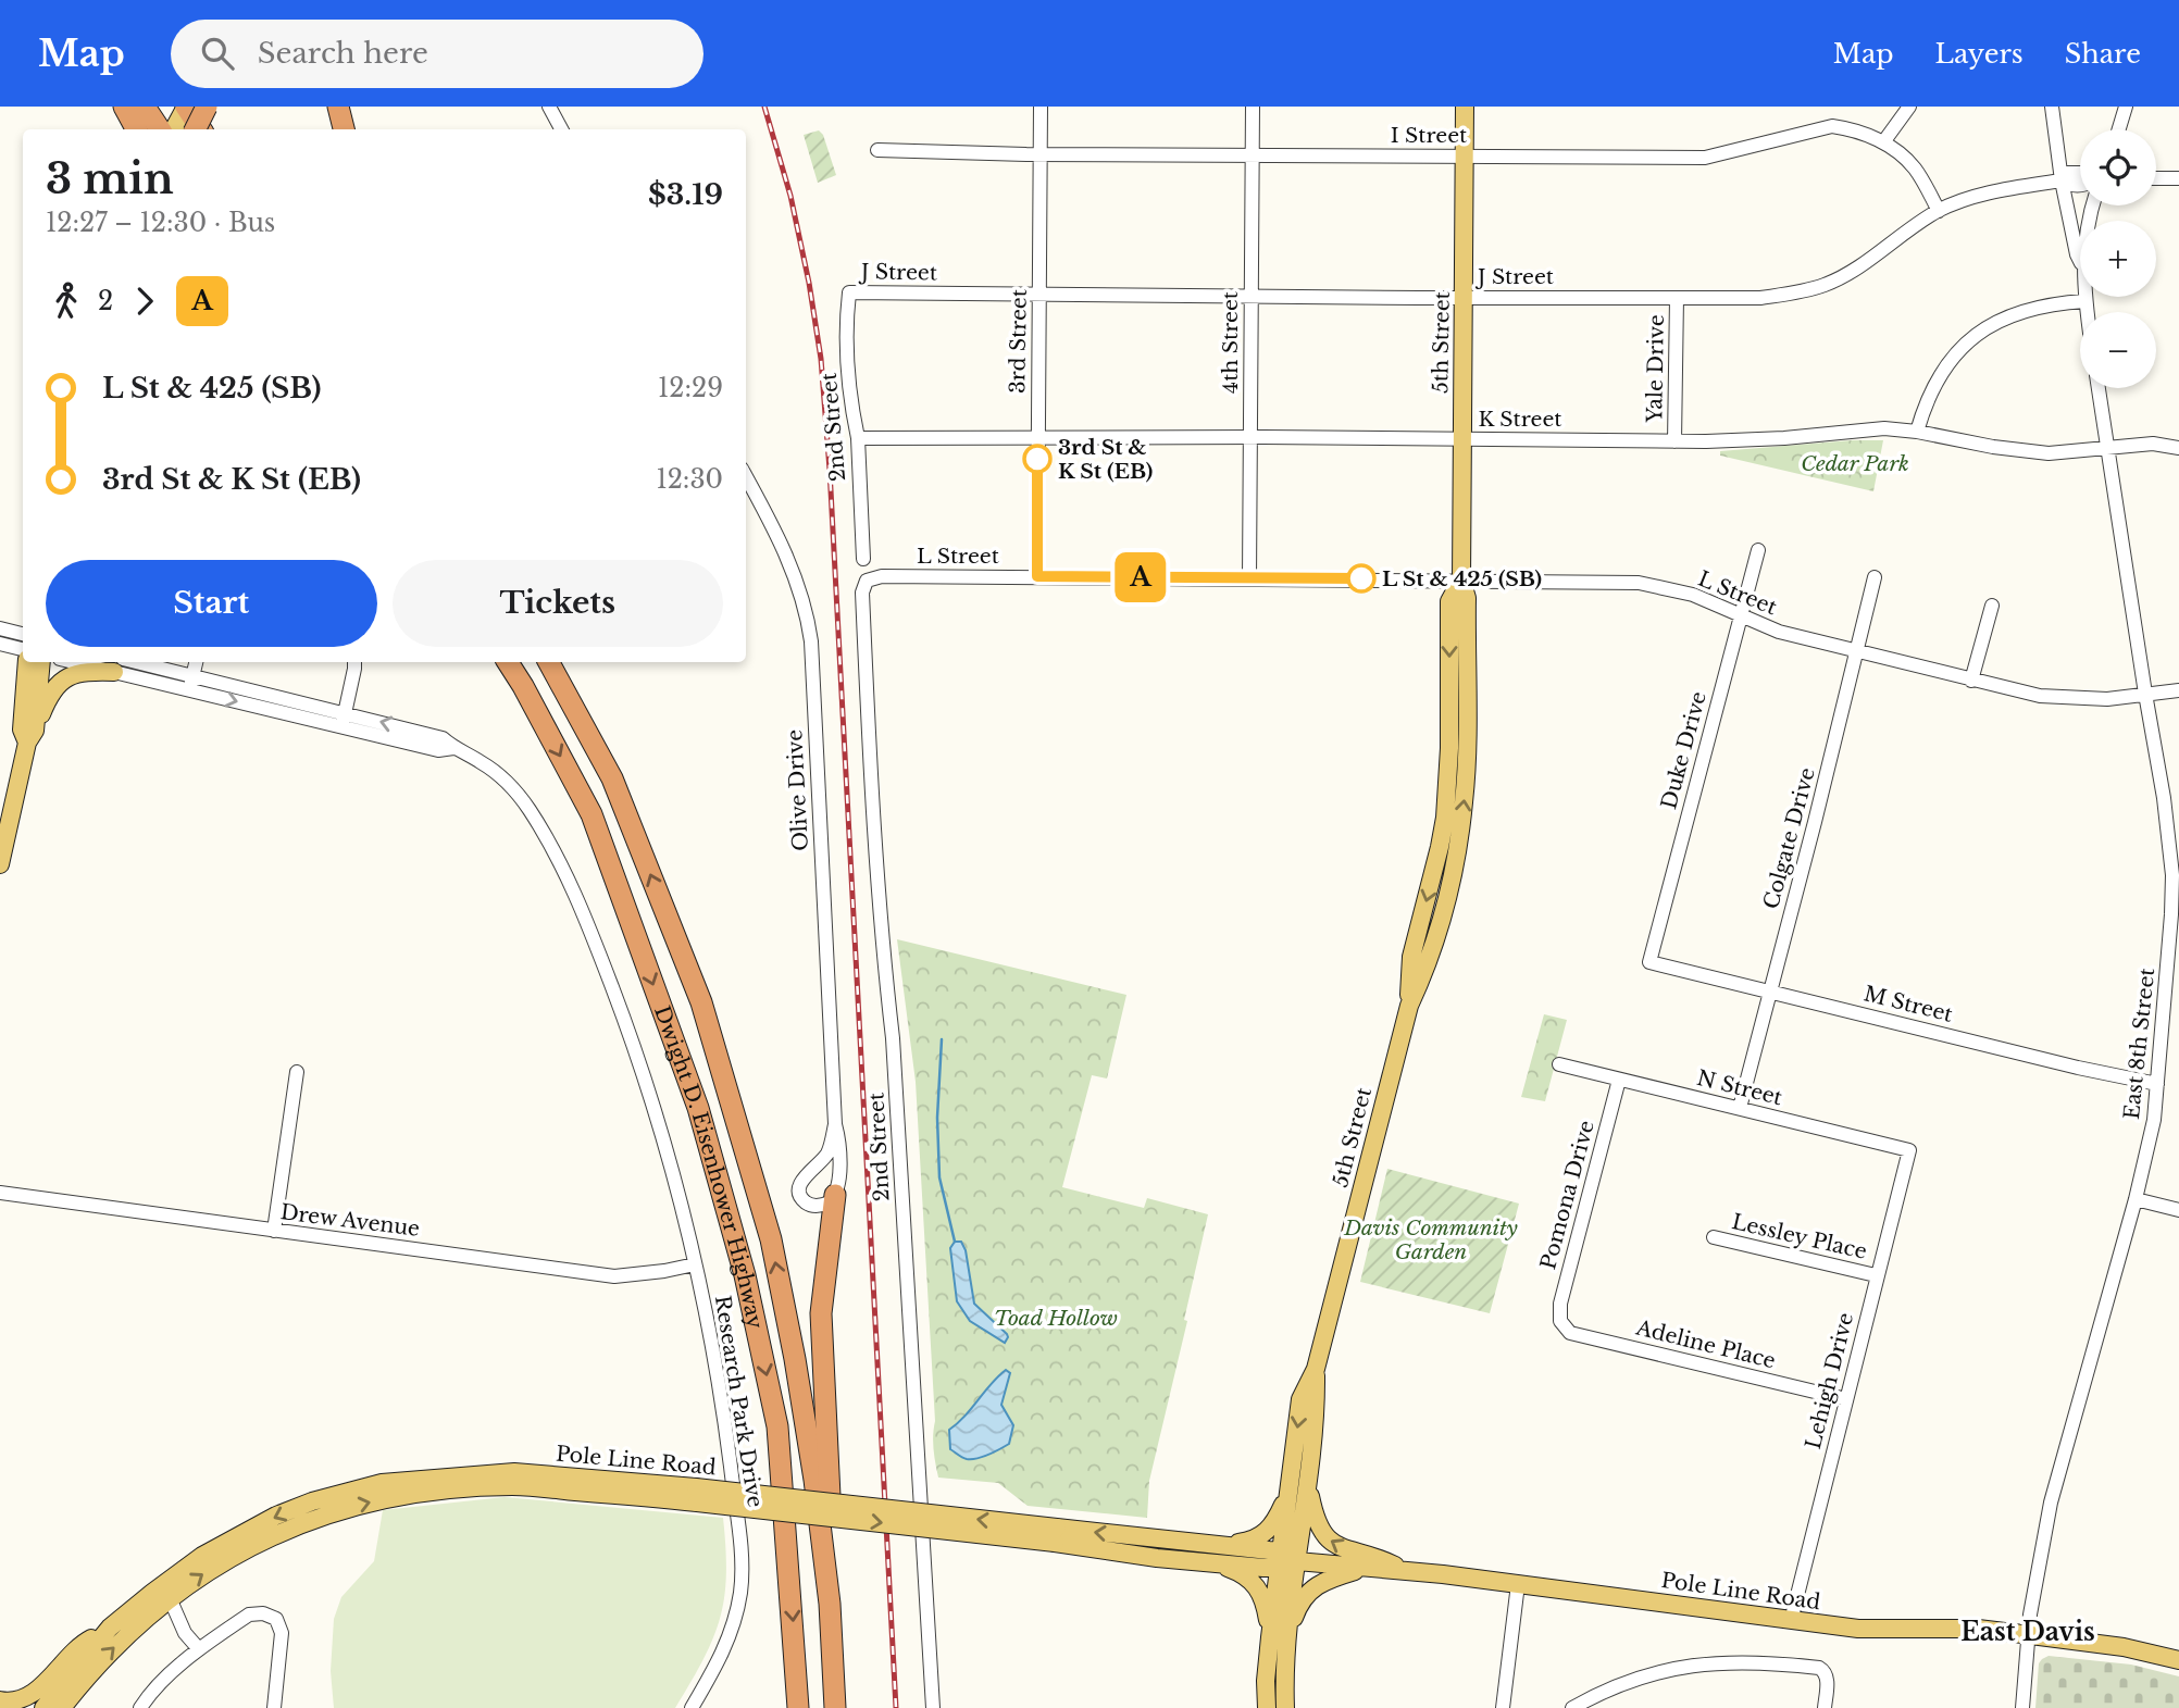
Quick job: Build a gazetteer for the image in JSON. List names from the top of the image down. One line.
{"streets":{"highway":["Dwight D. Eisenhower Highway"],"main road":["5th Street","Pole Line Road"],"street":["I Street","J Street","3rd Street","4th Street","Yale Drive","K Street","2nd Street","L Street","Duke Drive","Olive Drive","Colgate Drive","M Street","East 8th Street","N Street","Pomona Drive","Drew Avenue","Lessley Place","Adeline Place","Lehigh Drive","Research Park Drive"]},"crossings":[["I Street","J Street"],["I Street","3rd Street"],["I Street","4th Street"],["I Street","5th Street"],["J Street","3rd Street"],["J Street","4th Street"],["J Street","5th Street"],["J Street","Yale Drive"],["J Street","2nd Street"],["3rd Street","K Street"],["3rd Street","L Street"],["4th Street","K Street"],["4th Street","L Street"],["5th Street","K Street"],["5th Street","L Street"],["5th Street","Pole Line Road"],["Yale Drive","K Street"],["K Street","2nd Street"],["K Street","East 8th Street"],["2nd Street","L Street"],["L Street","Duke Drive"],["L Street","Colgate Drive"],["L Street","East 8th Street"],["Duke Drive","M Street"],["Colgate Drive","M Street"],["Colgate Drive","N Street"],["M Street","East 8th Street"],["East 8th Street","Pole Line Road"],["N Street","Pomona Drive"],["N Street","Lehigh Drive"],["Pomona Drive","Adeline Place"],["Drew Avenue","Research Park Drive"],["Lessley Place","Lehigh Drive"],["Adeline Place","Lehigh Drive"],["Lehigh Drive","Pole Line Road"]],"districts":["East Davis"],"parks":["Cedar Park","Davis Community Garden","Toad Hollow"],"places":["3rd St & K St (EB)","L St & 425 (SB)"],"lines":["bus line A"],"page":{"header":"Map","search":"Search here","nav":["Map","Layers","Share"],"on_map":"A","map_buttons":["+","−"],"heading":["3 min","12:27 – 12:30 · Bus","$3.19"],"legs":["2","A"],"list":[{"name":"L St & 425 (SB)","value":"12:29"},{"name":"3rd St & K St (EB)","value":"12:30"}],"buttons":["Start","Tickets"]}}
